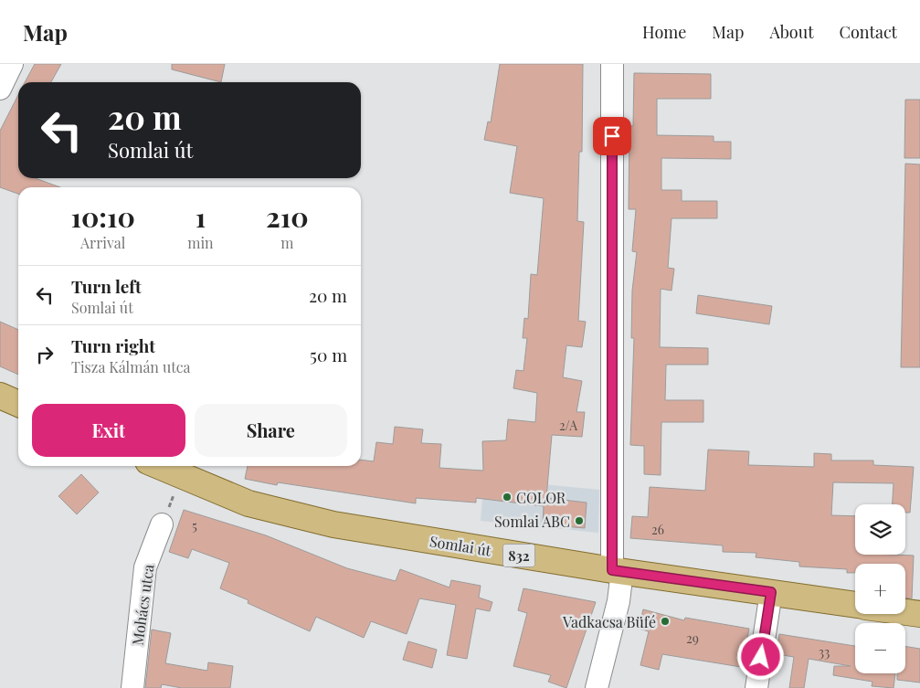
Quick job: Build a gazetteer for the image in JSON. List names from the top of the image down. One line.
{"streets":{"main road":["Somlai út","832"],"street":["Mohács utca"]},"places":["COLOR","Somlai ABC","Vadkacsa Büfé"],"house_numbers":["2/A","5","26","29","33"],"page":{"header":"Map","nav":["Home","Map","About","Contact"],"turn":["20 m","Somlai út"],"eta":["10:10","Arrival","1","min","210","m"],"list":[{"name":"Turn left","note":"Somlai út","value":"20 m"},{"name":"Turn right","note":"Tisza Kálmán utca","value":"50 m"}],"buttons":["Exit","Share"],"map_buttons":["+","−"]}}
